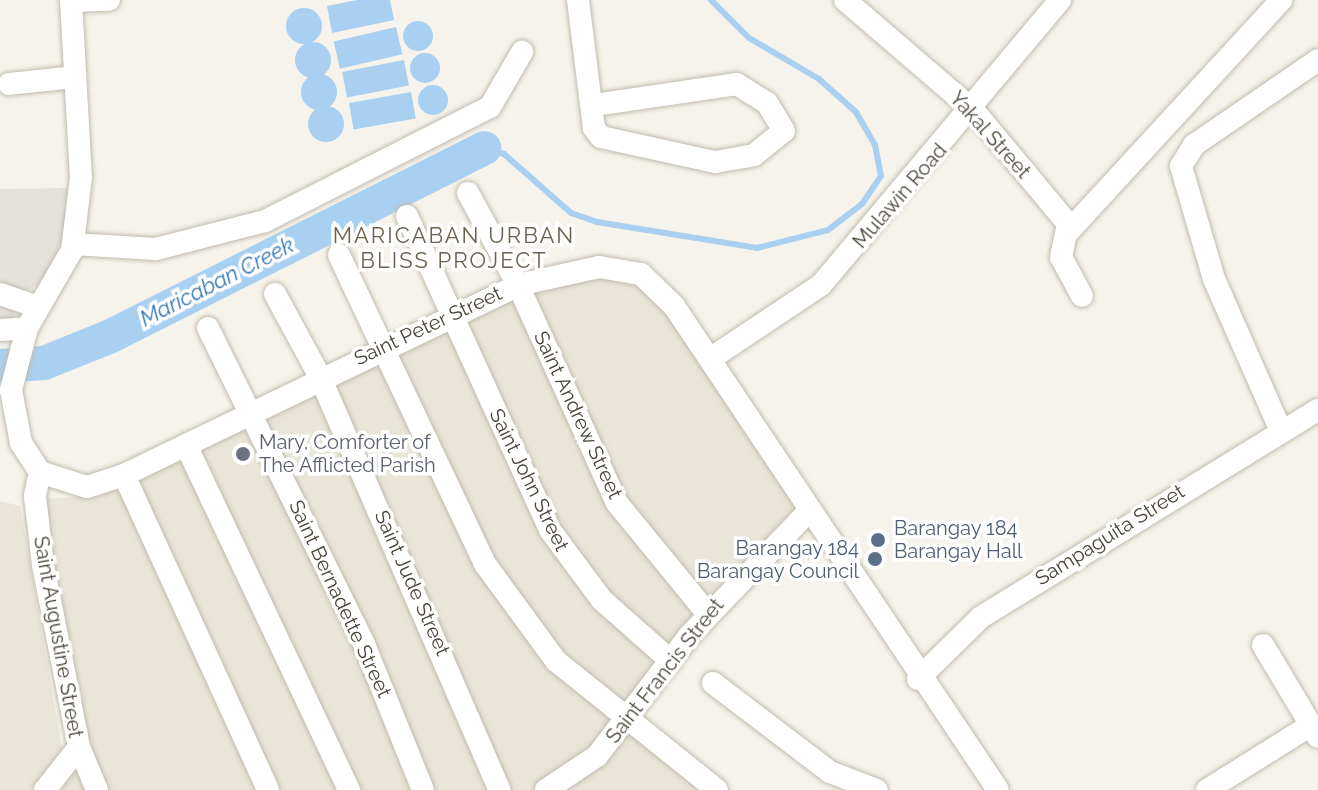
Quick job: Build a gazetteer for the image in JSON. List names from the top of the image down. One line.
{"streets":{"street":["Yakal Street","Mulawin Road","Saint Peter Street","Saint Andrew Street","Saint John Street","Sampaguita Street","Saint Jude Street","Saint Bernadette Street","Saint Augustine Street","Saint Francis Street"]},"crossings":[["Yakal Street","Mulawin Road"],["Mulawin Road","Saint Peter Street"],["Saint Peter Street","Saint Andrew Street"],["Saint Peter Street","Saint John Street"],["Saint Peter Street","Sampaguita Street"],["Saint Peter Street","Saint Jude Street"],["Saint Peter Street","Saint Bernadette Street"],["Saint Peter Street","Saint Augustine Street"],["Saint Peter Street","Saint Francis Street"],["Saint Andrew Street","Saint Francis Street"],["Saint John Street","Saint Francis Street"]],"districts":["MARICABAN URBAN BLISS PROJECT"],"water":["Maricaban Creek"],"places":["Mary, Comforter of The Afflicted Parish","Barangay 184 Barangay Hall","Barangay 184 Barangay Council"]}
